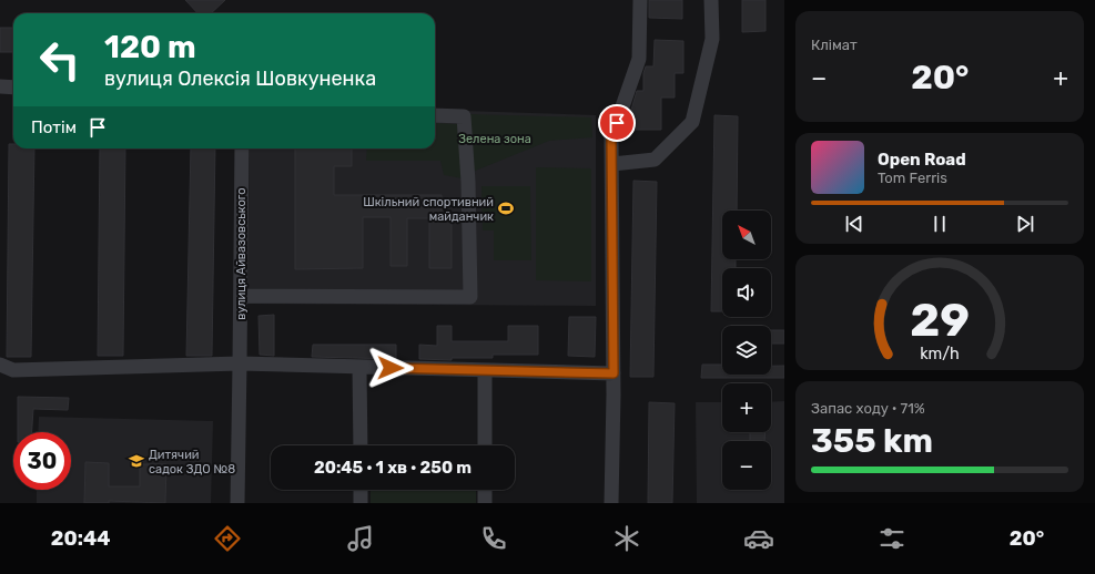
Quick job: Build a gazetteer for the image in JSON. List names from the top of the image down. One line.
{"streets":{"street":["вулиця Айвазовського"]},"parks":["Зелена зона"],"places":{"sports":["Шкільний спортивний майданчик"],"school or university":["Дитячий садок ЗДО №8"]},"north":"top left","page":{"tile":["Клімат",["Запас ходу · 71%","355 km"]],"turn":["120 m","вулиця Олексія Шовкуненка"],"heat":["−","20°","+"],"then":"Потім","song":["Open Road","Tom Ferris"],"map_buttons":["+","−"],"limit":"30","trip":"20:45 · 1 хв · 250 m","tabs":["20:44","20°"],"gauge":["29","km/h"]}}
